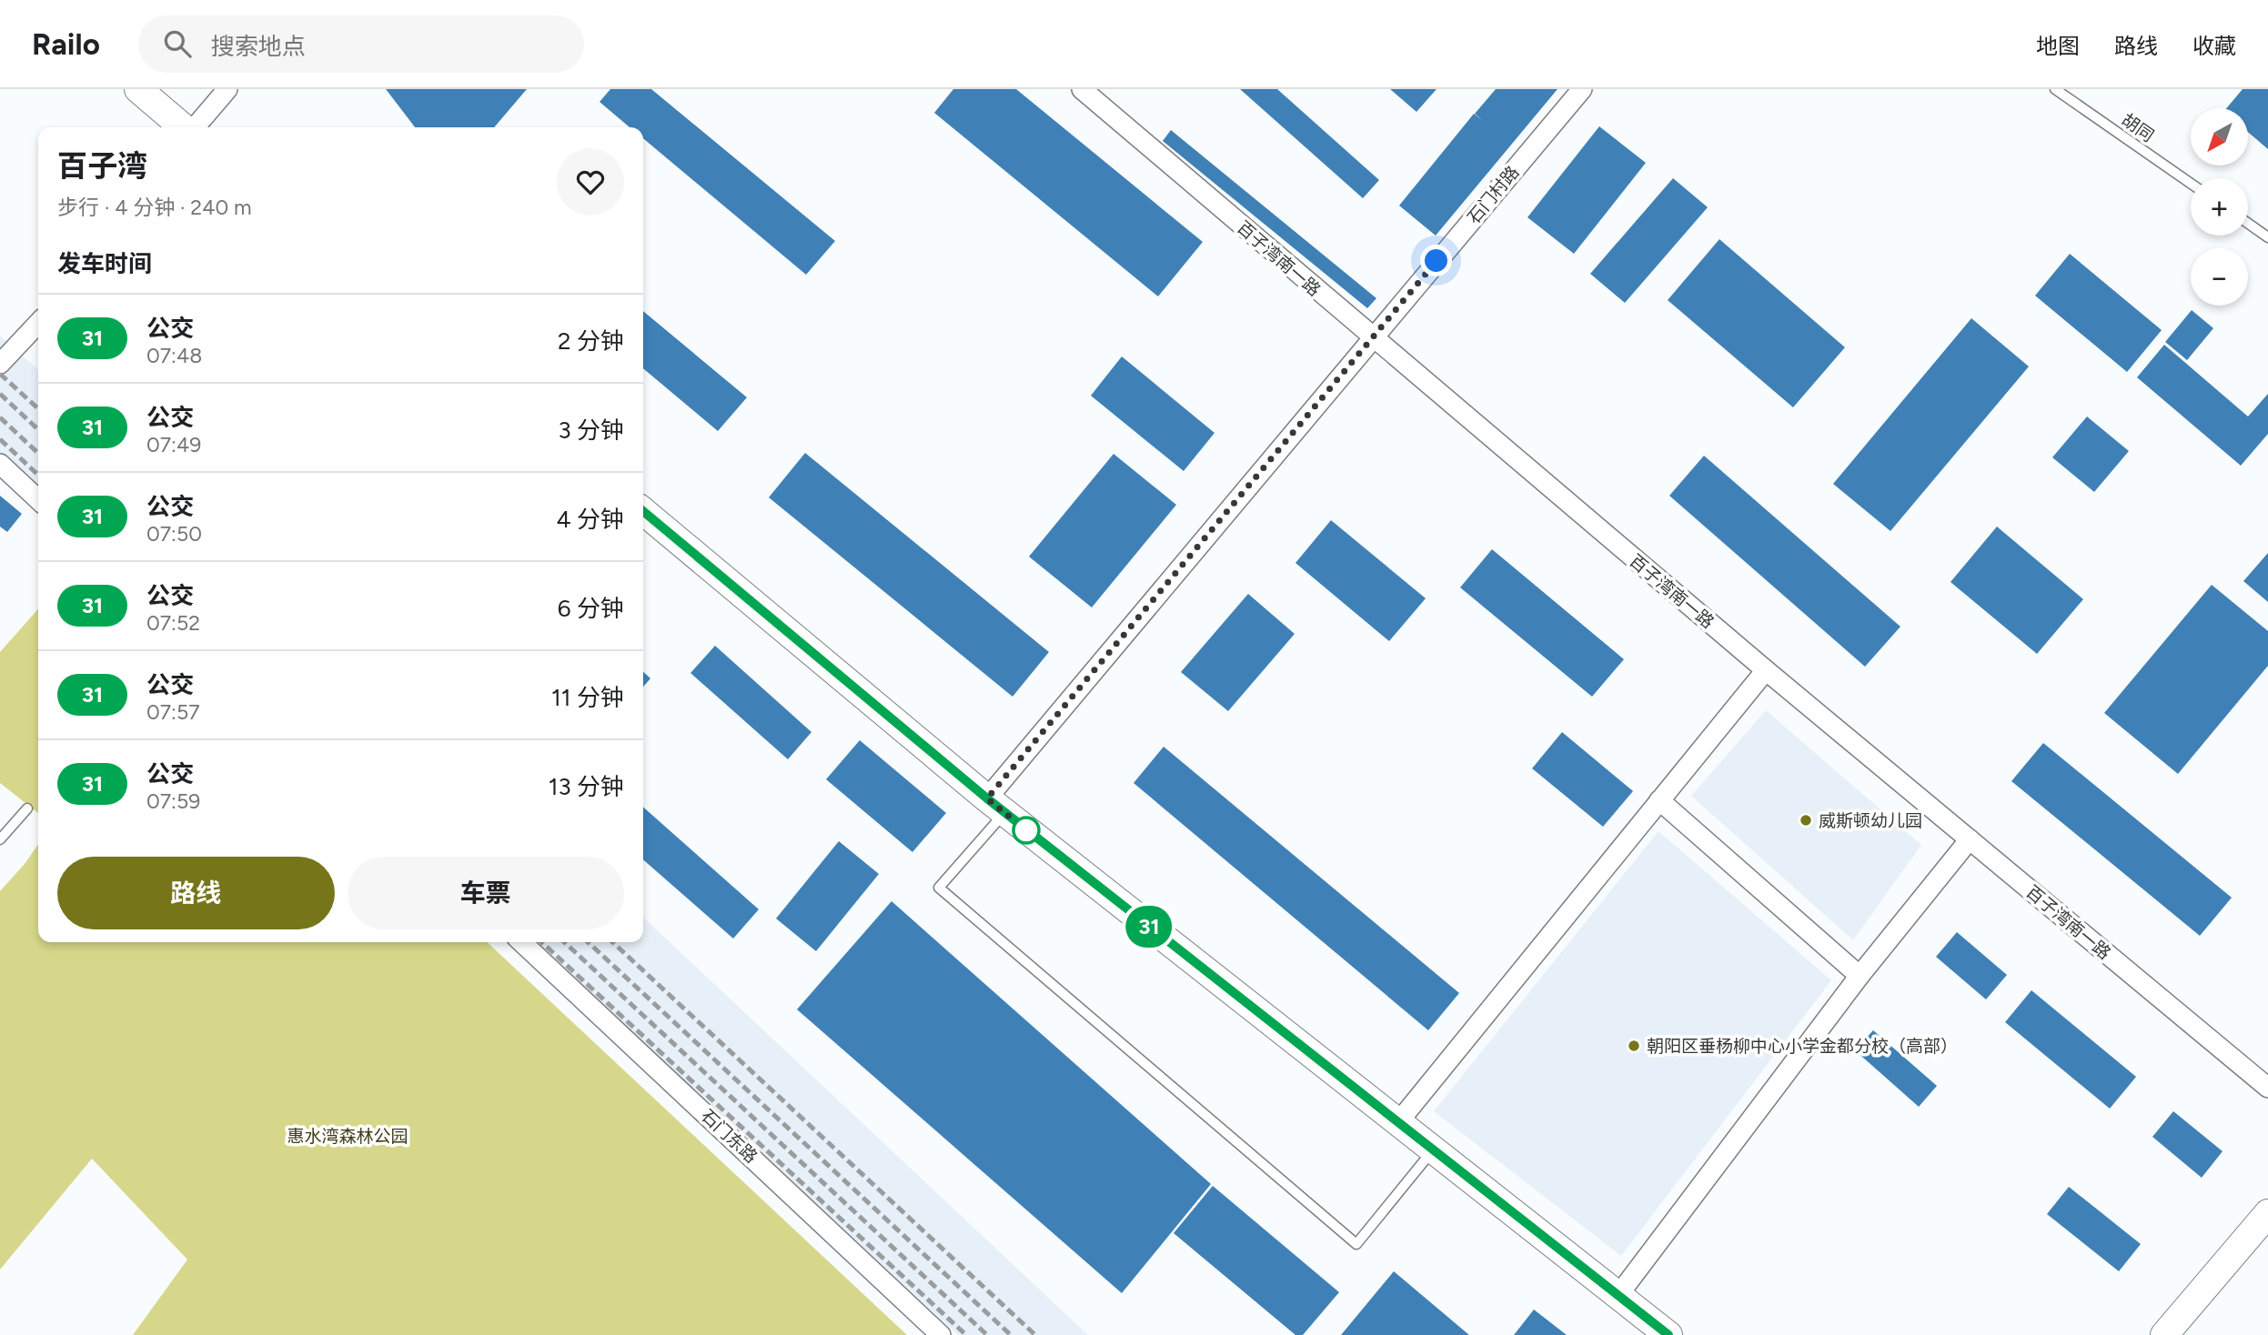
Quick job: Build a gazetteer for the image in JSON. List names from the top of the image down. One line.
{"streets":{"street":["石门村路","百子湾南一路","石门东路"],"lane":["胡同"]},"crossings":[["石门村路","百子湾南一路"]],"parks":["惠水湾森林公园"],"places":["威斯顿幼儿园","朝阳区垂杨柳中心小学金都分校（高部）"],"lines":["bus line 31"],"north":"bottom left","page":{"header":"Railo","search":"搜索地点","nav":["地图","路线","收藏"],"on_map":"31","map_buttons":["+","−"],"heading":[["百子湾","步行 · 4 分钟 · 240 m"],"发车时间"],"list":[{"mark":"31","name":"公交","note":"07:48","value":"2 分钟"},{"mark":"31","name":"公交","note":"07:49","value":"3 分钟"},{"mark":"31","name":"公交","note":"07:50","value":"4 分钟"},{"mark":"31","name":"公交","note":"07:52","value":"6 分钟"},{"mark":"31","name":"公交","note":"07:57","value":"11 分钟"},{"mark":"31","name":"公交","note":"07:59","value":"13 分钟"}],"buttons":["路线","车票"]}}
